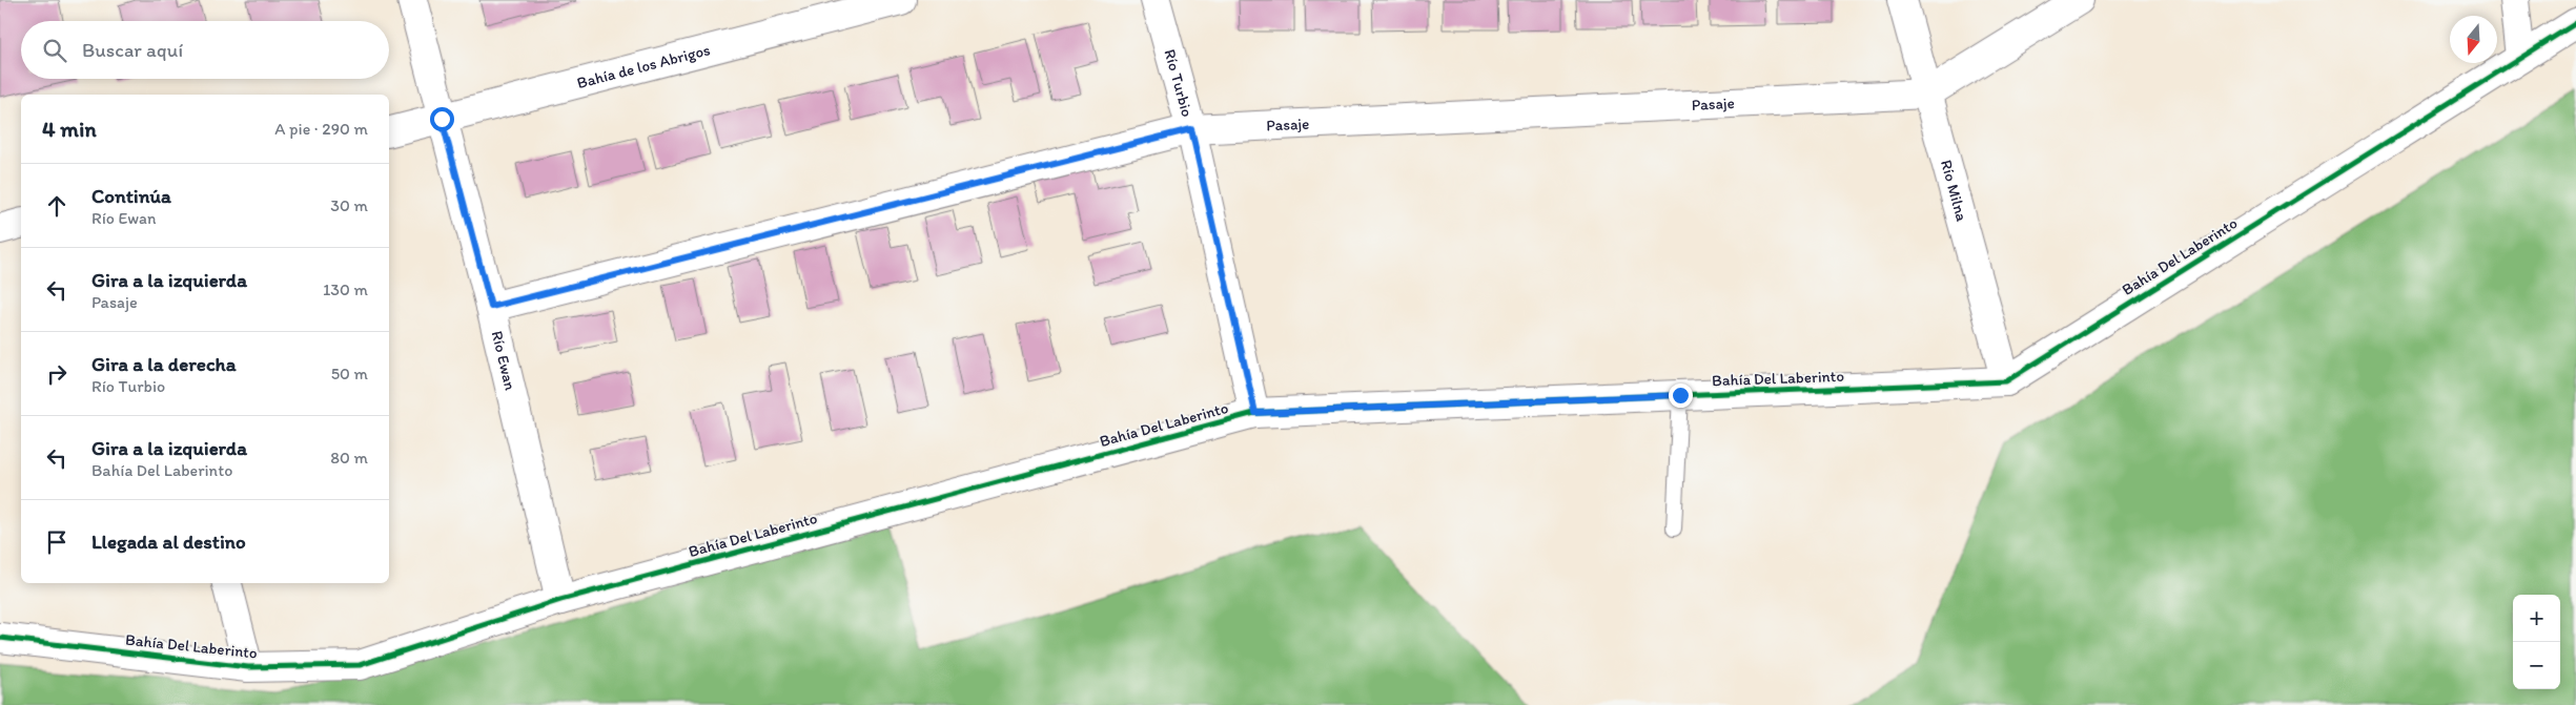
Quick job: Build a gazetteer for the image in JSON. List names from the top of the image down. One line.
{"streets":{"street":["Bahía de los Abrigos","Río Turbio","Pasaje","Río Milna","Bahía Del Laberinto","Río Ewan"]},"crossings":[["Bahía de los Abrigos","Río Ewan"],["Río Turbio","Pasaje"],["Río Turbio","Bahía Del Laberinto"],["Pasaje","Río Milna"],["Pasaje","Río Ewan"],["Río Milna","Bahía Del Laberinto"],["Bahía Del Laberinto","Río Ewan"]],"north":"bottom","page":{"search":"Buscar aquí","heading":["4 min","A pie · 290 m"],"list":[["Continúa","Río Ewan","30 m"],["Gira a la izquierda","Pasaje","130 m"],["Gira a la derecha","Río Turbio","50 m"],["Gira a la izquierda","Bahía Del Laberinto","80 m"],"Llegada al destino"],"map_buttons":["+","−"]}}
